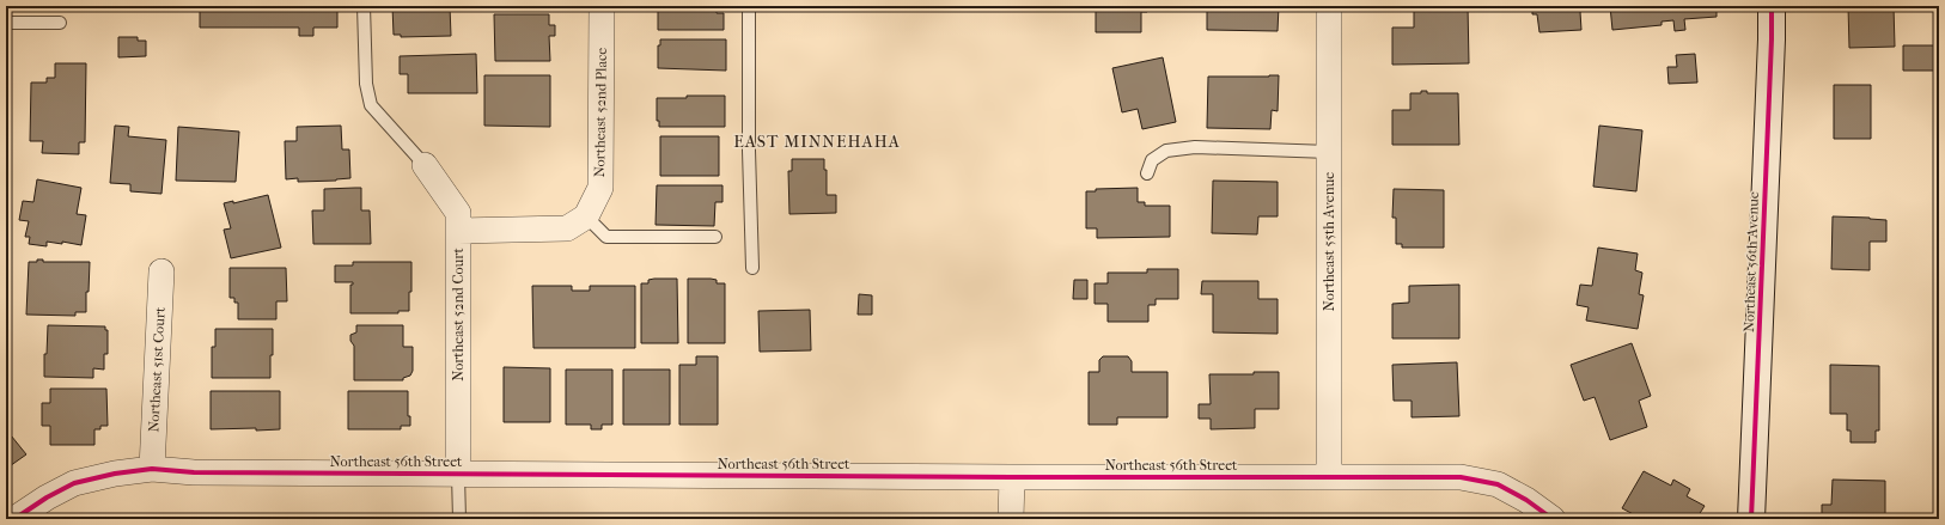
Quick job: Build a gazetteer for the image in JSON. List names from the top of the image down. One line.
{"streets":{"street":["Northeast 52nd Place","Northeast 55th Avenue","Northeast 56th Avenue","Northeast 52nd Court","Northeast 51st Court","Northeast 56th Street"]},"crossings":[["Northeast 55th Avenue","Northeast 56th Street"],["Northeast 52nd Court","Northeast 56th Street"],["Northeast 51st Court","Northeast 56th Street"]],"districts":["EAST MINNEHAHA"]}
